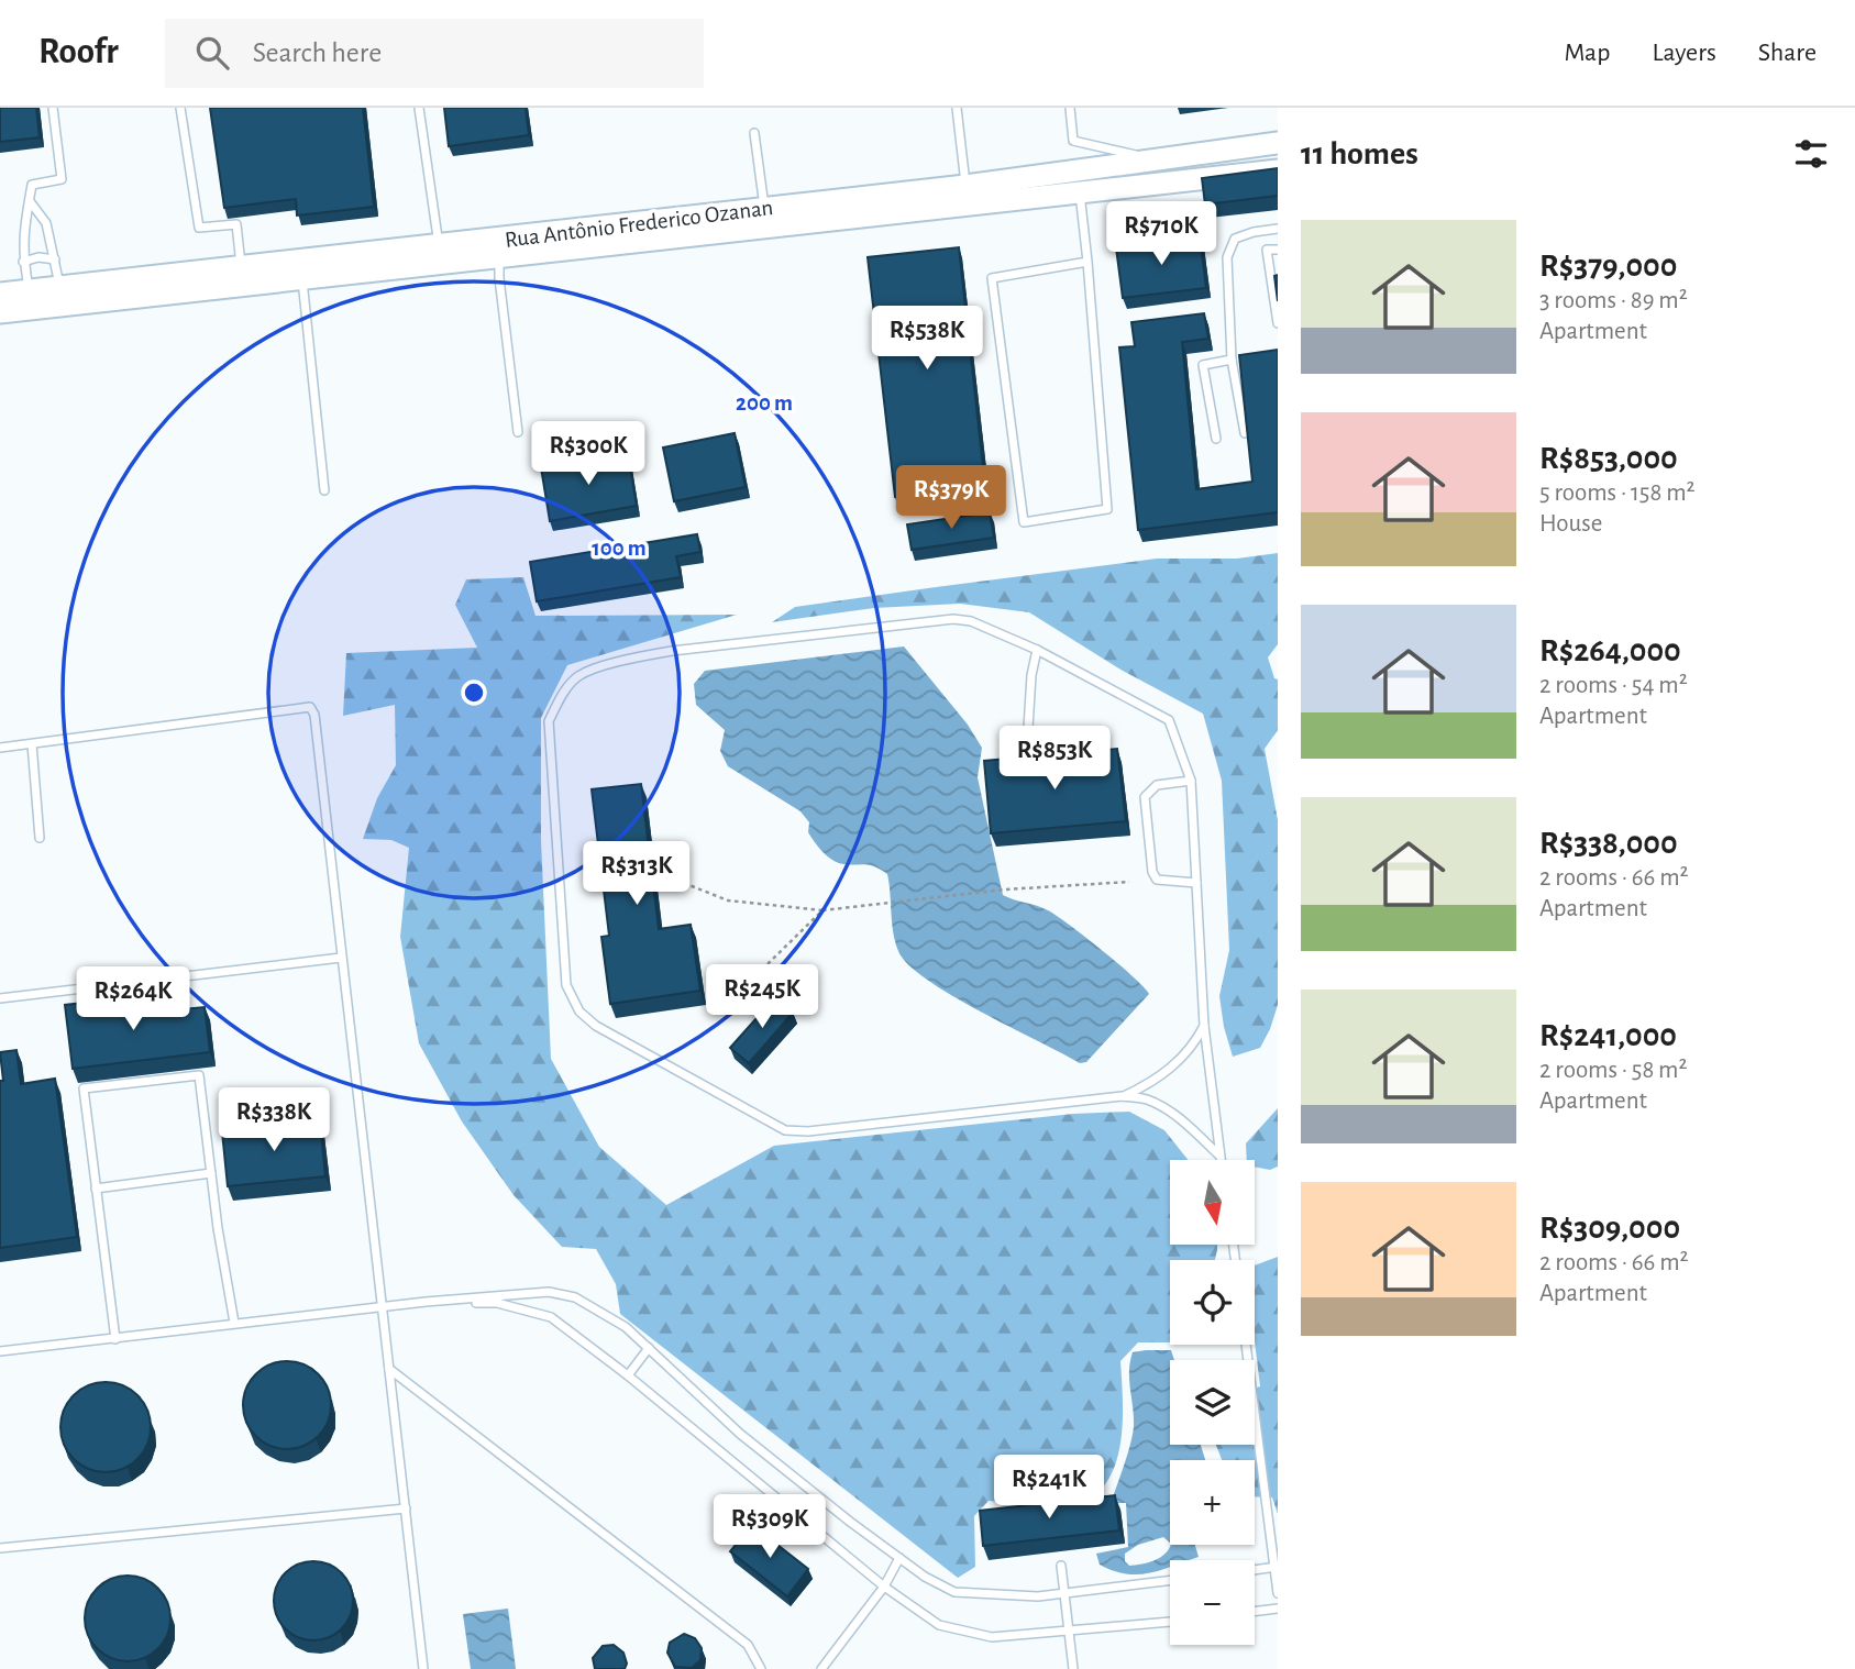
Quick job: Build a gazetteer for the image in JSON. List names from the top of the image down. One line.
{"streets":{"main road":["Rua Antônio Frederico Ozanan"]},"north":"bottom","page":{"header":"Roofr","search":"Search here","nav":["Map","Layers","Share"],"heading":"11 homes","list":[{"name":"R$379,000","note":"3 rooms · 89 m² · Apartment"},{"name":"R$853,000","note":"5 rooms · 158 m² · House"},{"name":"R$264,000","note":"2 rooms · 54 m² · Apartment"},{"name":"R$338,000","note":"2 rooms · 66 m² · Apartment"},{"name":"R$241,000","note":"2 rooms · 58 m² · Apartment"},{"name":"R$309,000","note":"2 rooms · 66 m² · Apartment"}],"price":["R$710K","R$538K","R$300K","R$379K","R$853K","R$313K","R$245K","R$264K","R$338K","R$241K","R$309K"],"map_buttons":["+","−"]},"rings":["200 m","100 m"]}
